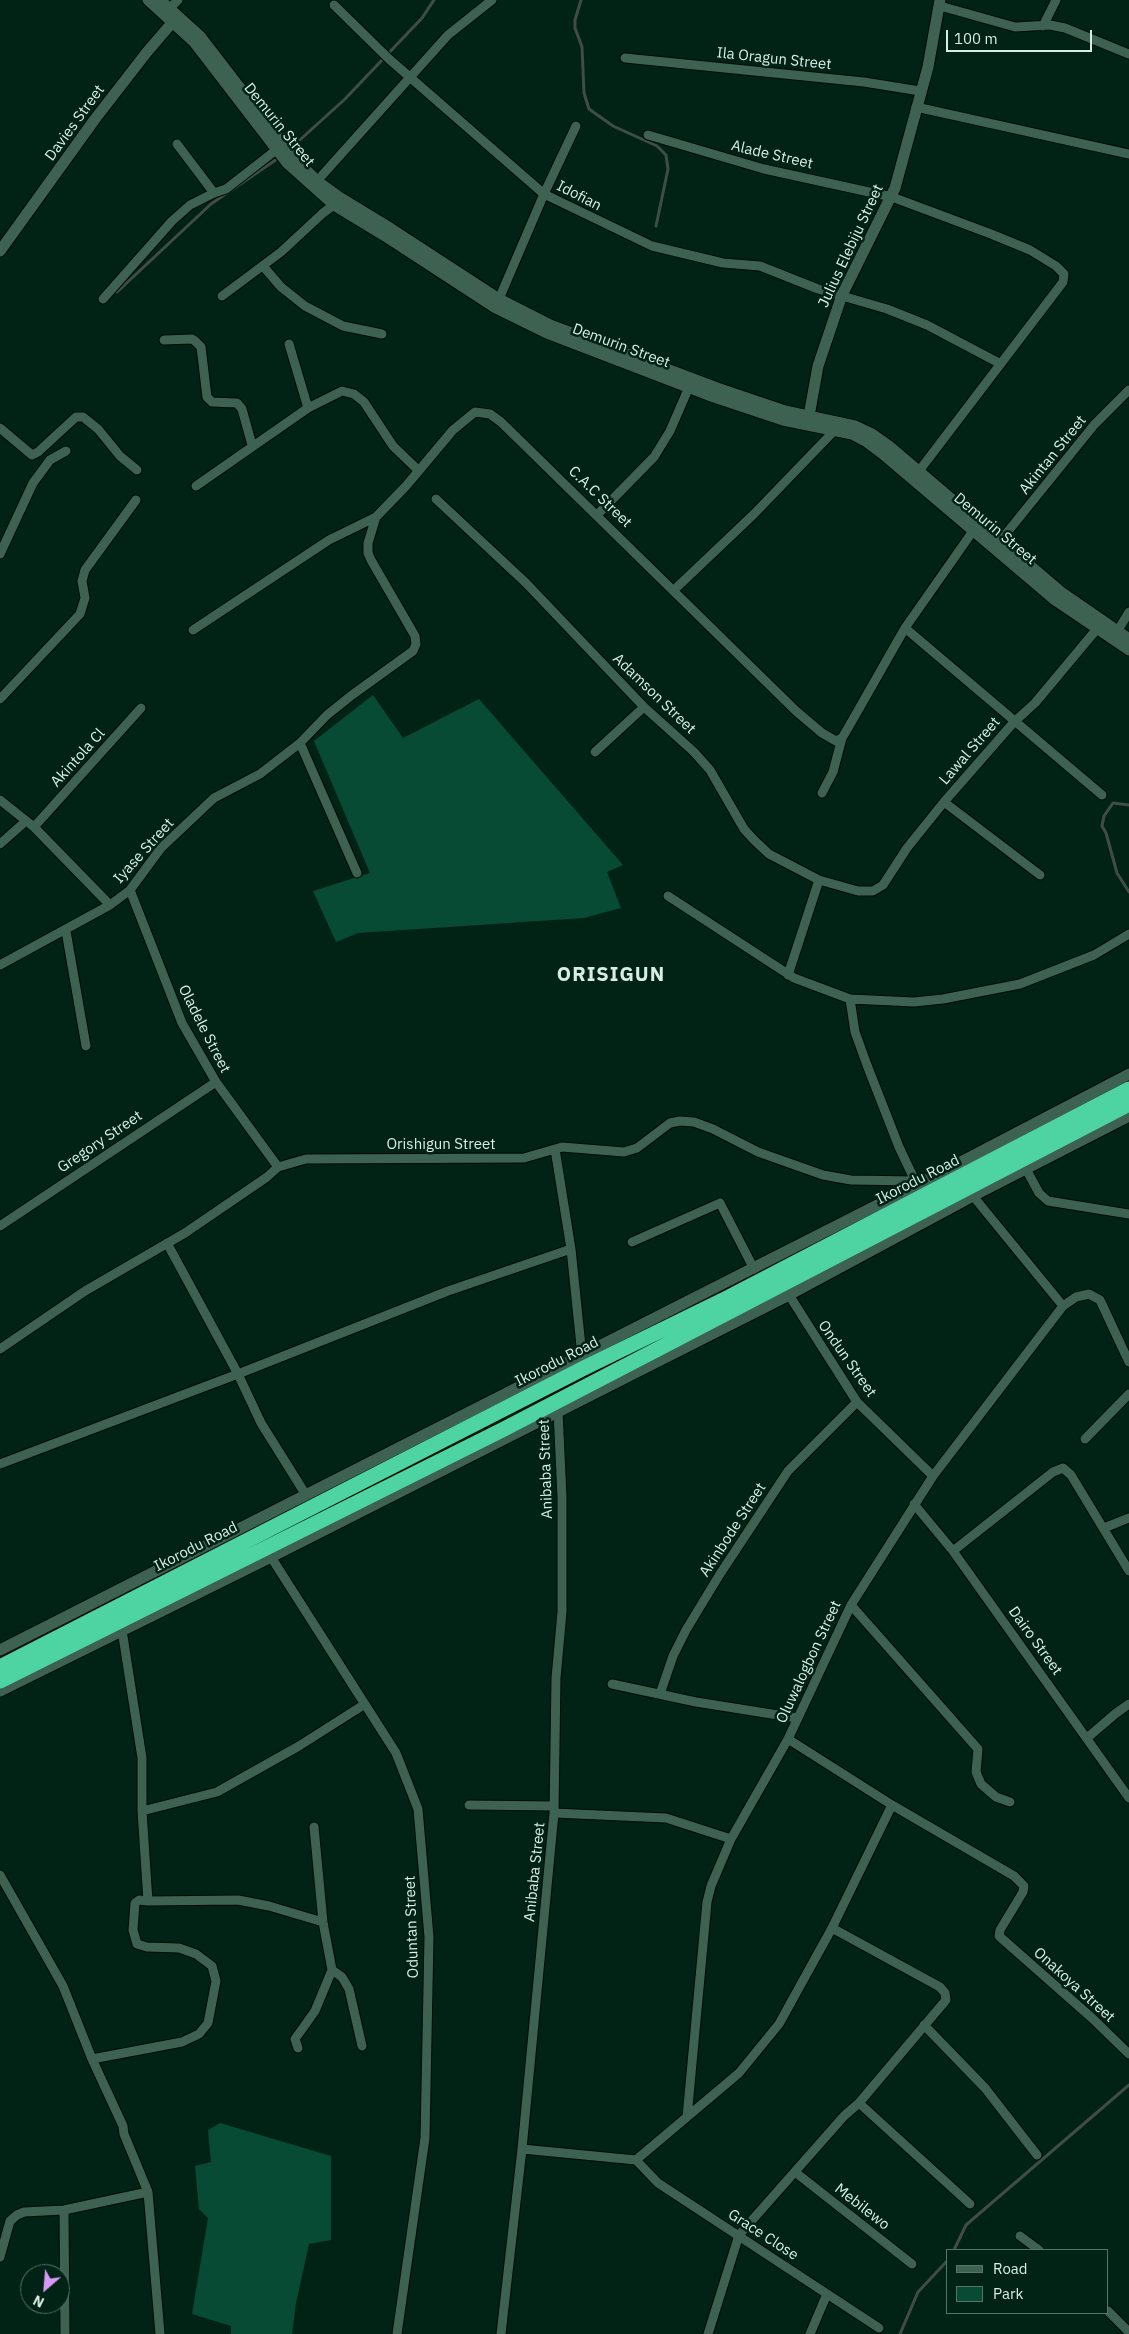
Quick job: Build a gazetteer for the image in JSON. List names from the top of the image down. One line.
{"streets":{"highway":["Ikorodu Road"],"street":["Ila Oragun Street","Davies Street","Demurin Street","Alade Street","Idofian","Julius Elebiju Street","Akintan Street","C.A.C Street","Adamson Street","Lawal Street","Akintola Cl","Iyase Street","Oladele Street","Gregory Street","Orishigun Street","Ondun Street","Anibaba Street","Akinbode Street","Dairo Street","Oluwalogbon Street","Oduntan Street","Onakoya Street","Mebilewo","Grace Close"]},"crossings":[["Ila Oragun Street","Julius Elebiju Street"],["Davies Street","Demurin Street"],["Demurin Street","Julius Elebiju Street"],["Demurin Street","Akintan Street"],["Demurin Street","Lawal Street"],["Alade Street","Idofian"],["Alade Street","Julius Elebiju Street"],["Idofian","Julius Elebiju Street"],["C.A.C Street","Iyase Street"],["Adamson Street","Lawal Street"],["Iyase Street","Oladele Street"],["Oladele Street","Gregory Street"],["Oladele Street","Orishigun Street"],["Orishigun Street","Ikorodu Road"],["Ikorodu Road","Ondun Street"],["Ikorodu Road","Anibaba Street"],["Ikorodu Road","Oduntan Street"],["Ondun Street","Akinbode Street"],["Ondun Street","Oluwalogbon Street"],["Dairo Street","Oluwalogbon Street"]],"districts":["ORISIGUN"],"legend":["Road","Park"],"scale_bar":"100 m","north":"bottom left"}
